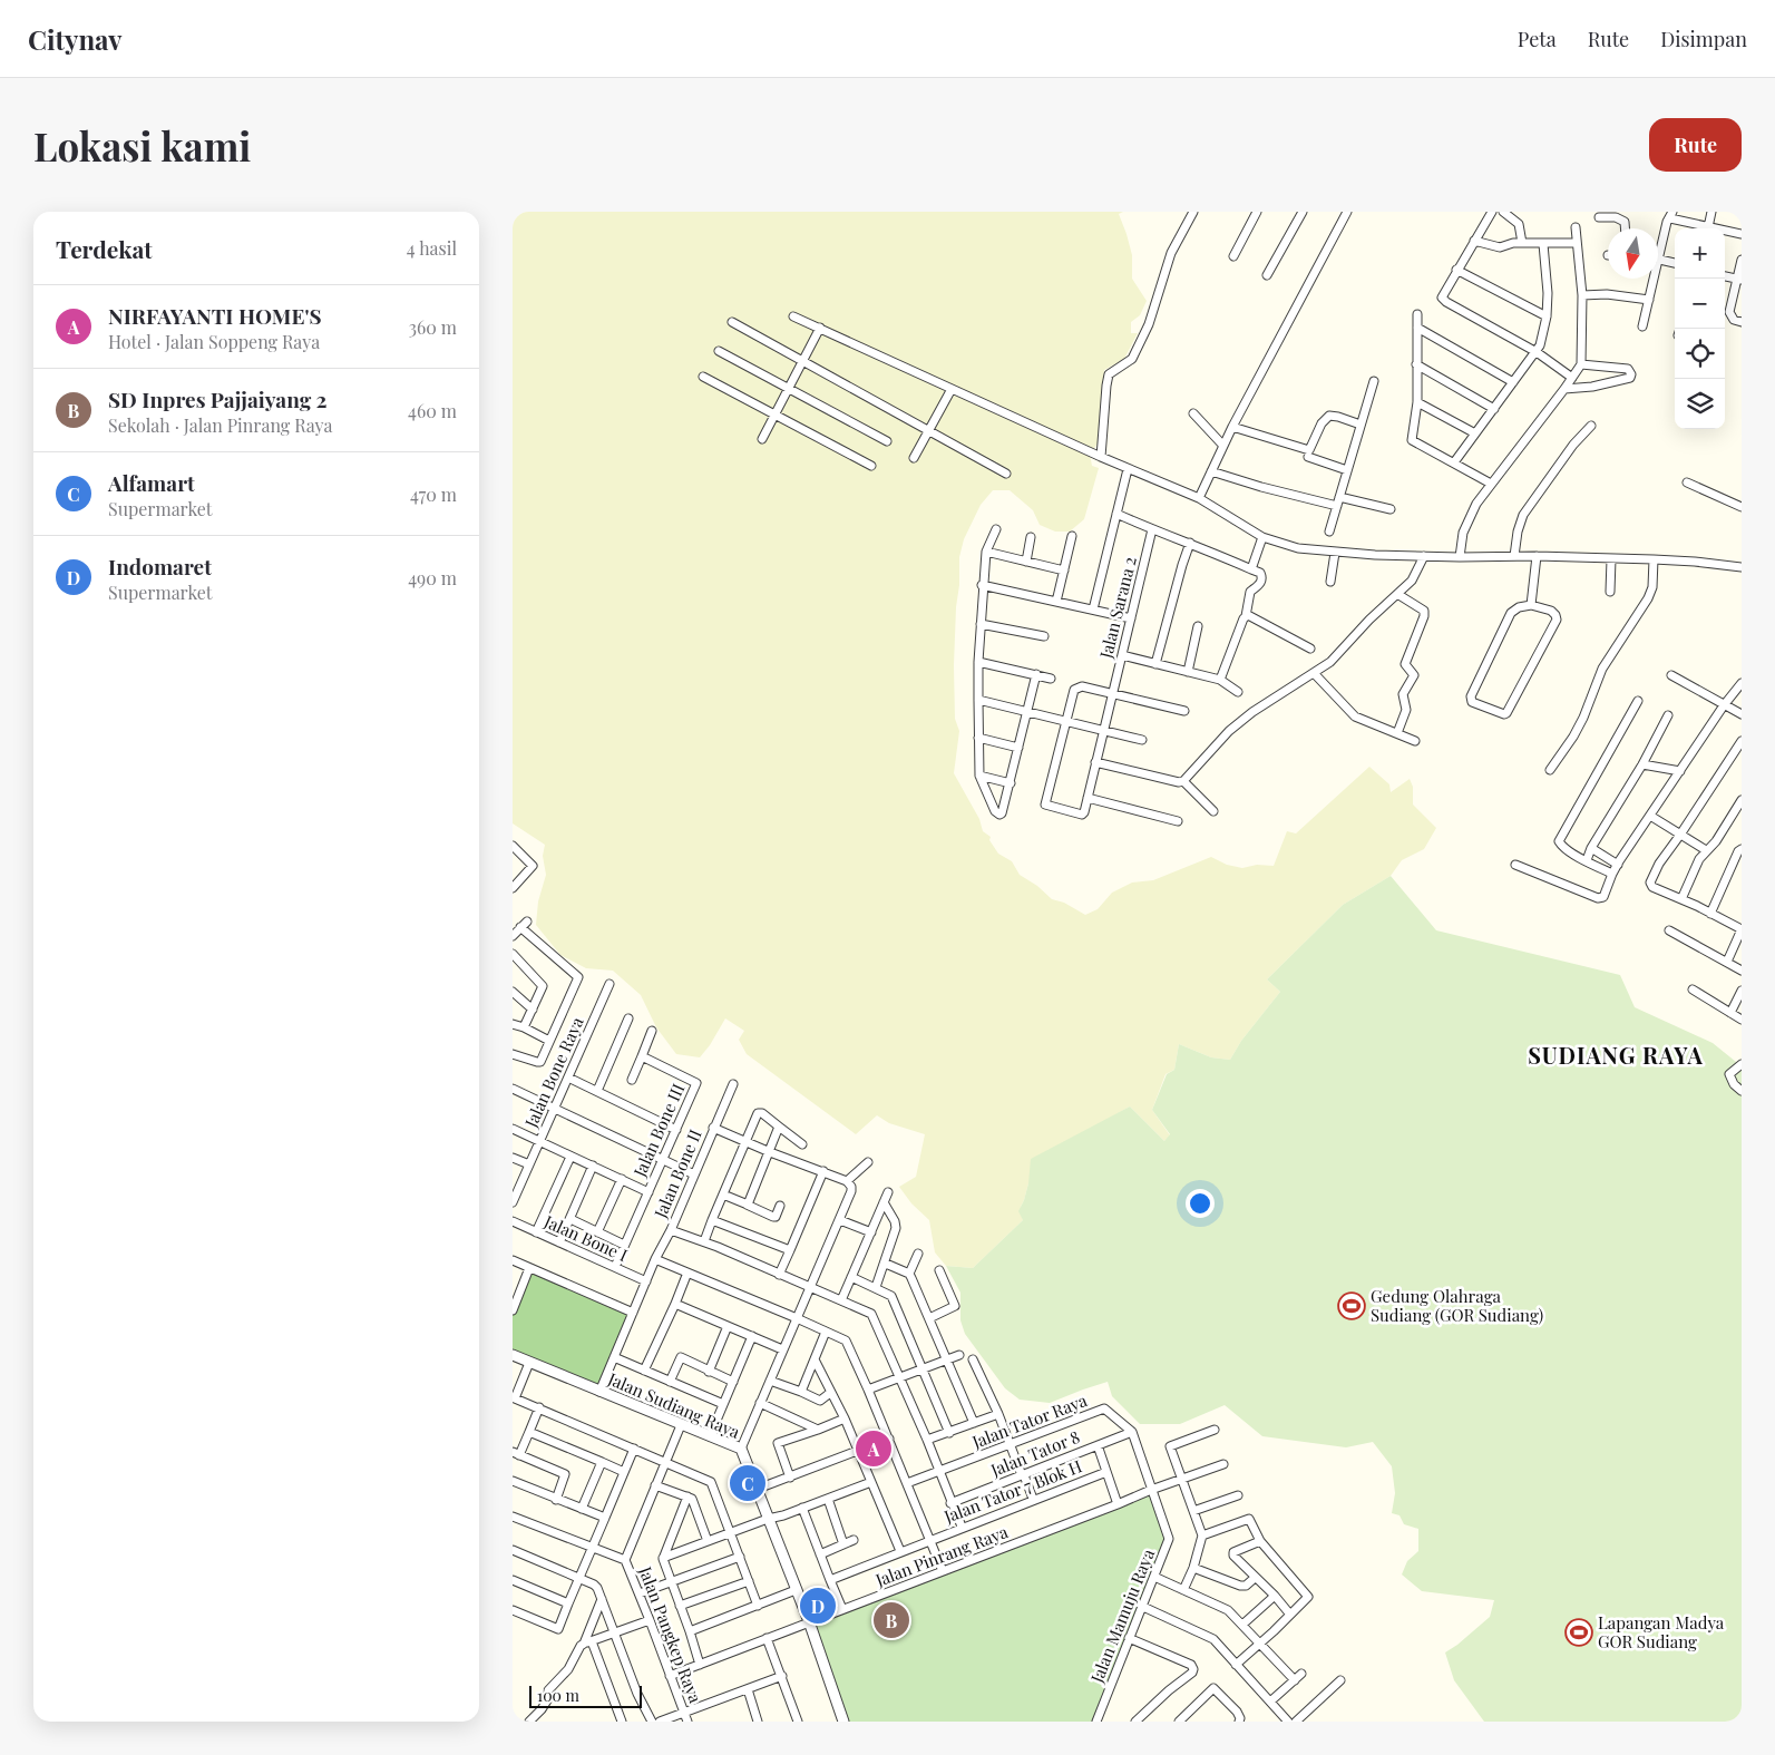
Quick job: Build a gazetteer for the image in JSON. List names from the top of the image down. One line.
{"streets":{"street":["Jalan Sarana 2","Jalan Bone Raya","Jalan Bone III","Jalan Bone II","Jalan Bone I","Jalan Sudiang Raya","Jalan Tator Raya","Jalan Tator 8","Jalan Tator 7 Blok H","Jalan Pinrang Raya","Jalan Mamuju Raya","Jalan Pangkep Raya"]},"crossings":[["Jalan Bone III","Jalan Bone I"],["Jalan Bone II","Jalan Bone I"],["Jalan Bone II","Jalan Sudiang Raya"],["Jalan Sudiang Raya","Jalan Pinrang Raya"],["Jalan Tator Raya","Jalan Tator 8"],["Jalan Pinrang Raya","Jalan Mamuju Raya"],["Jalan Pinrang Raya","Jalan Pangkep Raya"]],"districts":["SUDIANG RAYA"],"places":{"sports":["Gedung Olahraga Sudiang (GOR Sudiang)","Lapangan Madya GOR Sudiang"]},"scale_bar":"100 m","north":"bottom","page":{"header":"Citynav","nav":["Peta","Rute","Disimpan"],"buttons":"Rute","title":"Lokasi kami","heading":["Terdekat","4 hasil"],"map_buttons":["+","−"],"list":[{"mark":"A","name":"NIRFAYANTI HOME'S","note":"Hotel · Jalan Soppeng Raya","value":"360 m"},{"mark":"B","name":"SD Inpres Pajjaiyang 2","note":"Sekolah · Jalan Pinrang Raya","value":"460 m"},{"mark":"C","name":"Alfamart","note":"Supermarket","value":"470 m"},{"mark":"D","name":"Indomaret","note":"Supermarket","value":"490 m"}],"pins":["A","C","D","B"],"scale":"100 m"}}
